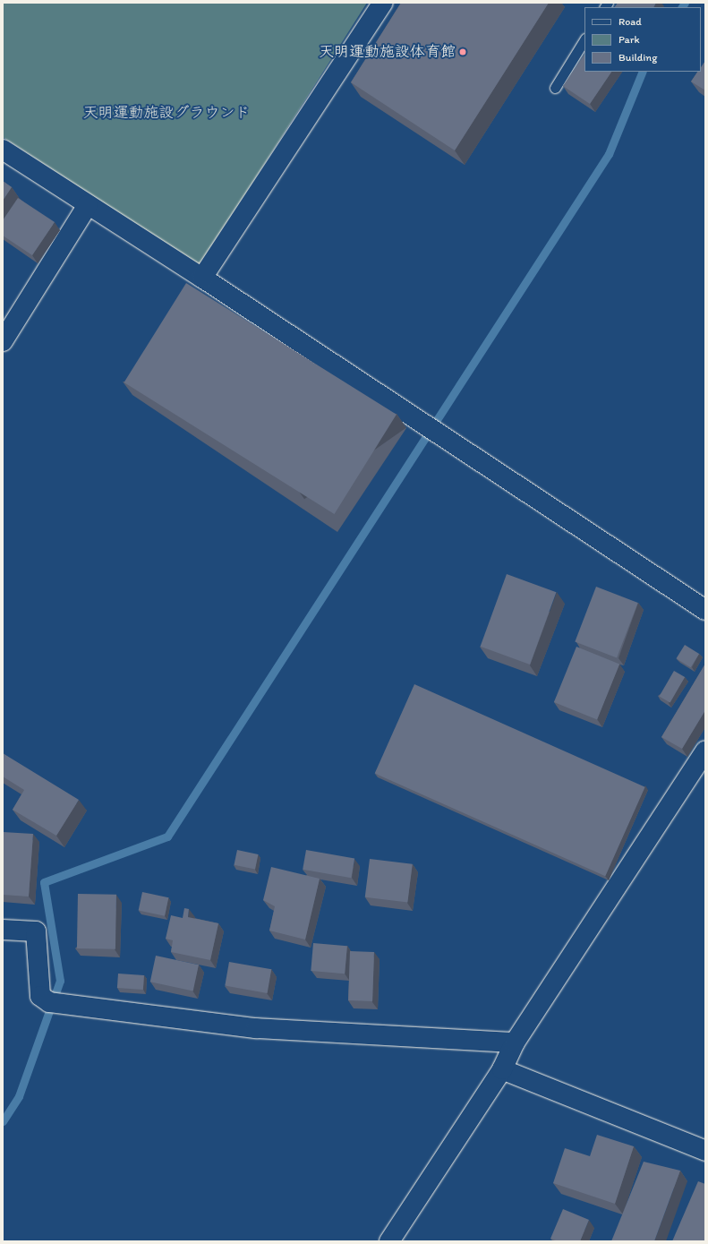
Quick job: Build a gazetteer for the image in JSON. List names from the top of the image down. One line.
{"parks":["天明運動施設グラウンド"],"places":["天明運動施設体育館"],"legend":["Road","Park","Building"]}
